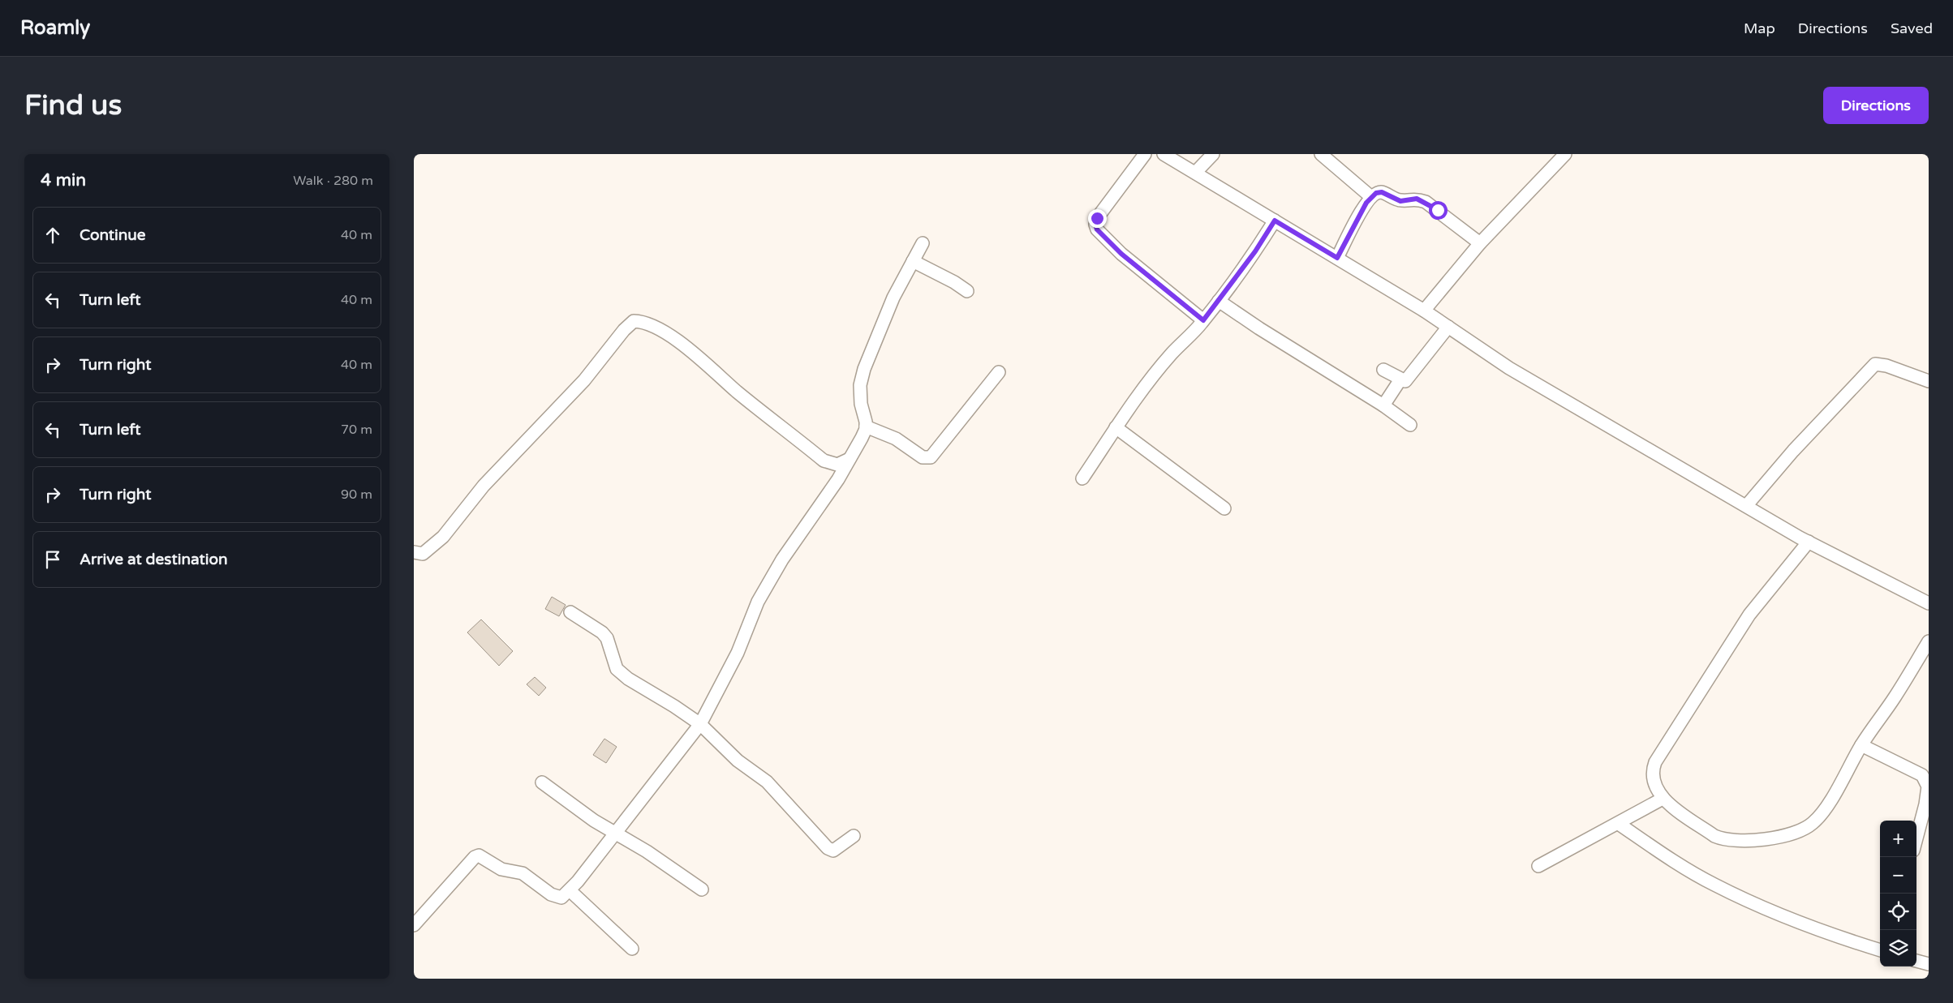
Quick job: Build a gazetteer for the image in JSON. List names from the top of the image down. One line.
{"page":{"header":"Roamly","nav":["Map","Directions","Saved"],"buttons":"Directions","title":"Find us","heading":["4 min","Walk · 280 m"],"list":[["Continue","40 m"],["Turn left","40 m"],["Turn right","40 m"],["Turn left","70 m"],["Turn right","90 m"],"Arrive at destination"],"map_buttons":["+","−"]}}
